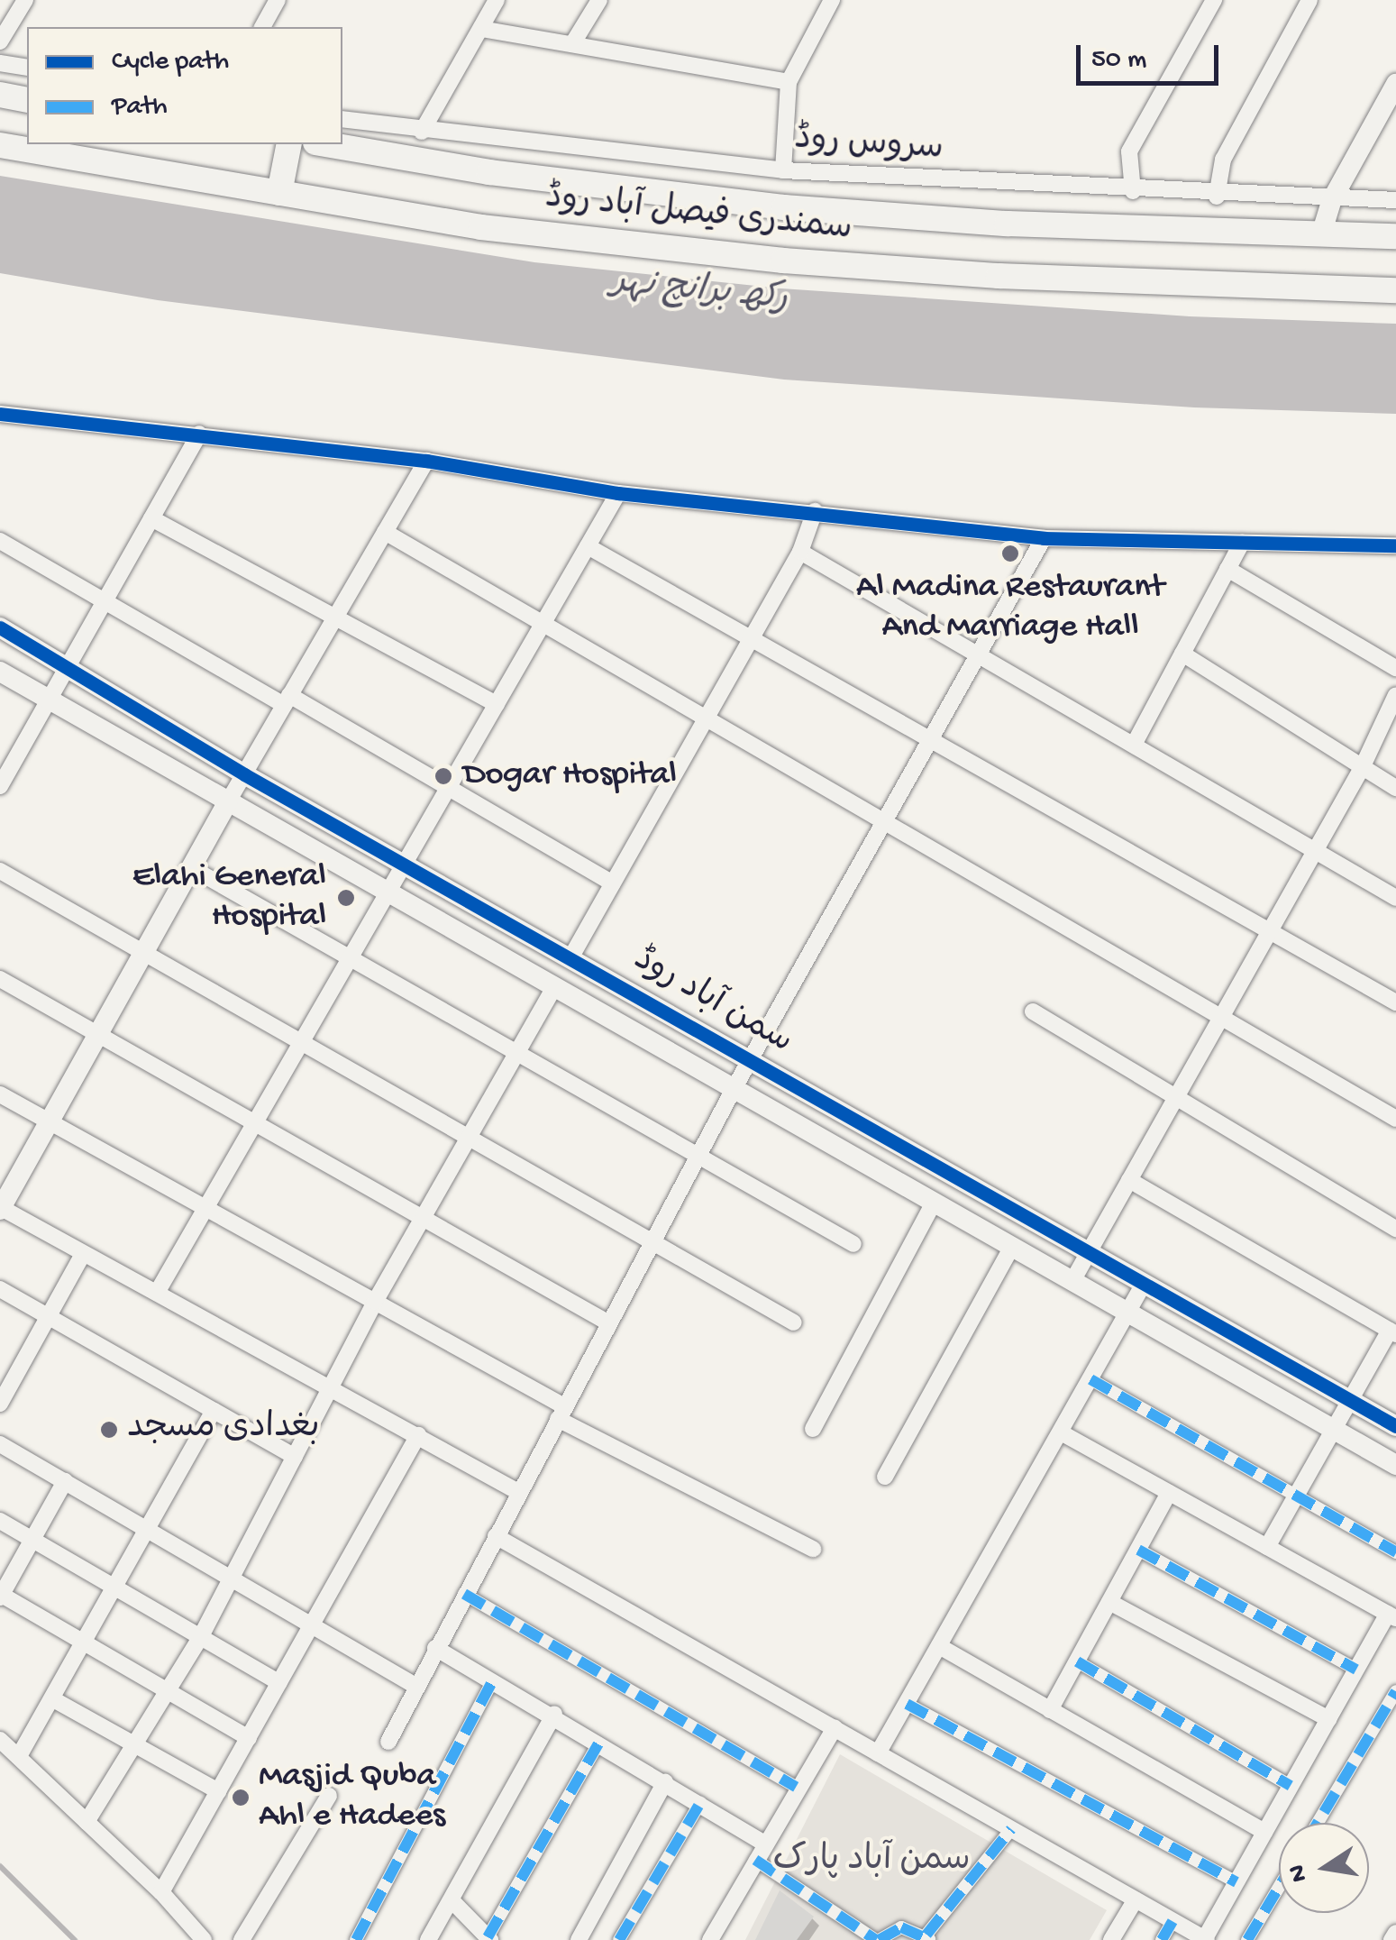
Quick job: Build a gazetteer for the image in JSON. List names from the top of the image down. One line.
{"streets":{"main road":["سمندری فیصل آباد روڈ"],"street":["سروس روڈ","سمن آباد روڈ"]},"water":["رکھ برانچ نہر"],"parks":["سمن آباد پارک"],"places":["Al Madina Restaurant And Marriage Hall","Dogar Hospital","Elahi General Hospital","بغدادی مسجد","Masjid Quba Ahl e Hadees"],"legend":["Cycle path","Path"],"scale_bar":"50 m","north":"left"}
